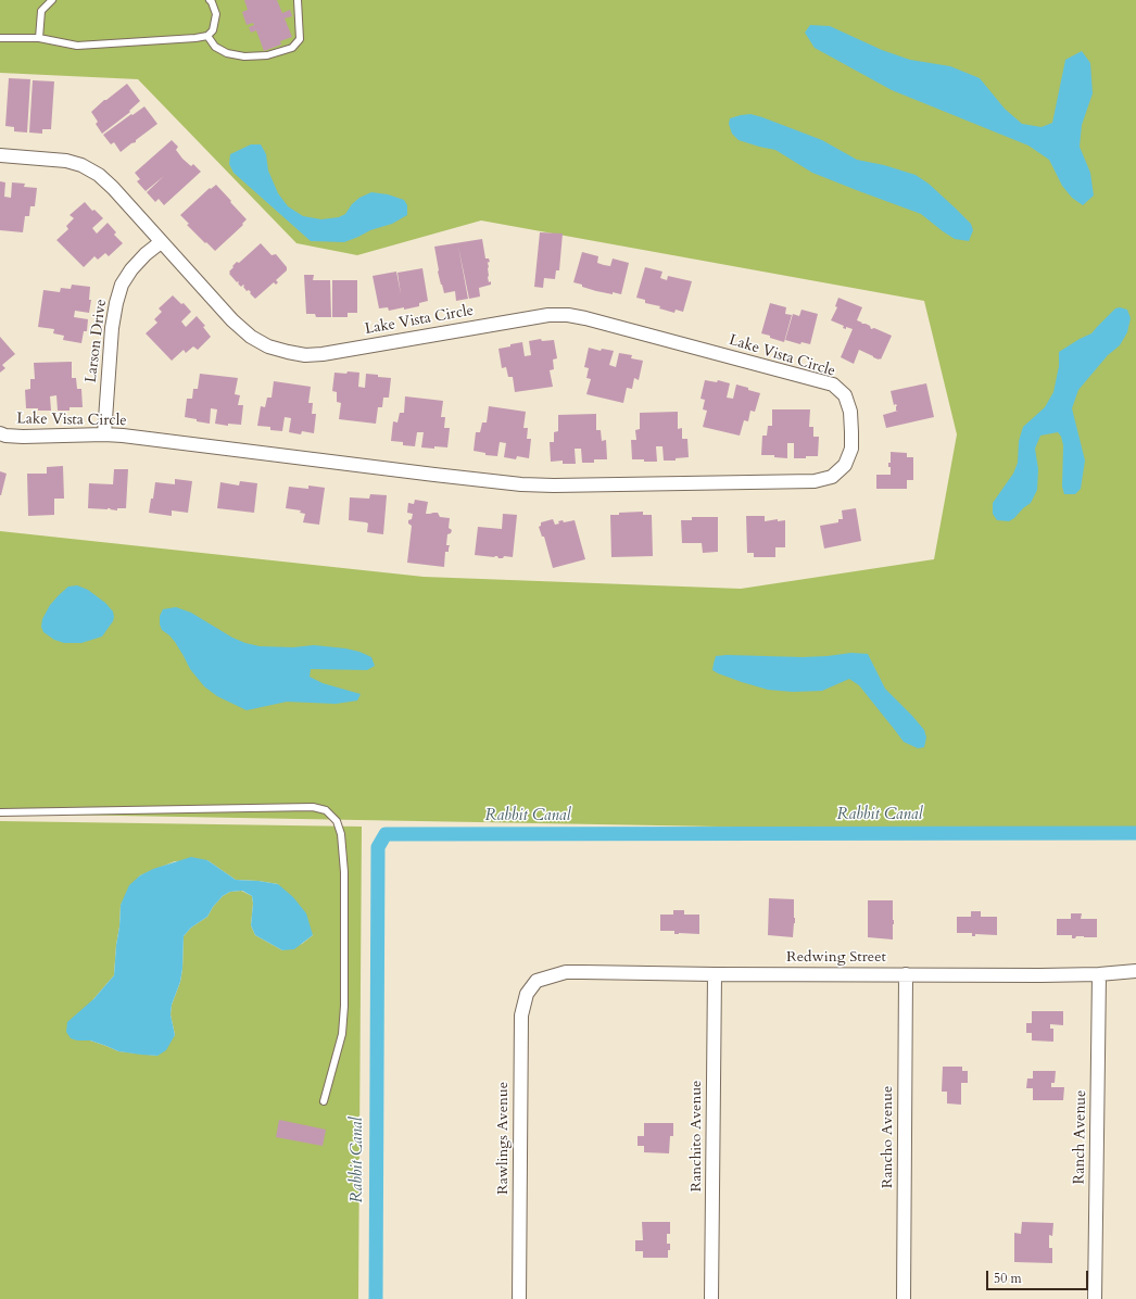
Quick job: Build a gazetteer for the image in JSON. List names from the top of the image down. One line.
{"streets":{"street":["Lake Vista Circle","Larson Drive","Redwing Street","Ranchito Avenue","Rancho Avenue","Ranch Avenue","Rawlings Avenue"]},"crossings":[["Lake Vista Circle","Larson Drive"],["Redwing Street","Ranchito Avenue"],["Redwing Street","Rancho Avenue"],["Redwing Street","Ranch Avenue"],["Redwing Street","Rawlings Avenue"]],"water":["Rabbit Canal"],"scale_bar":"50 m"}
